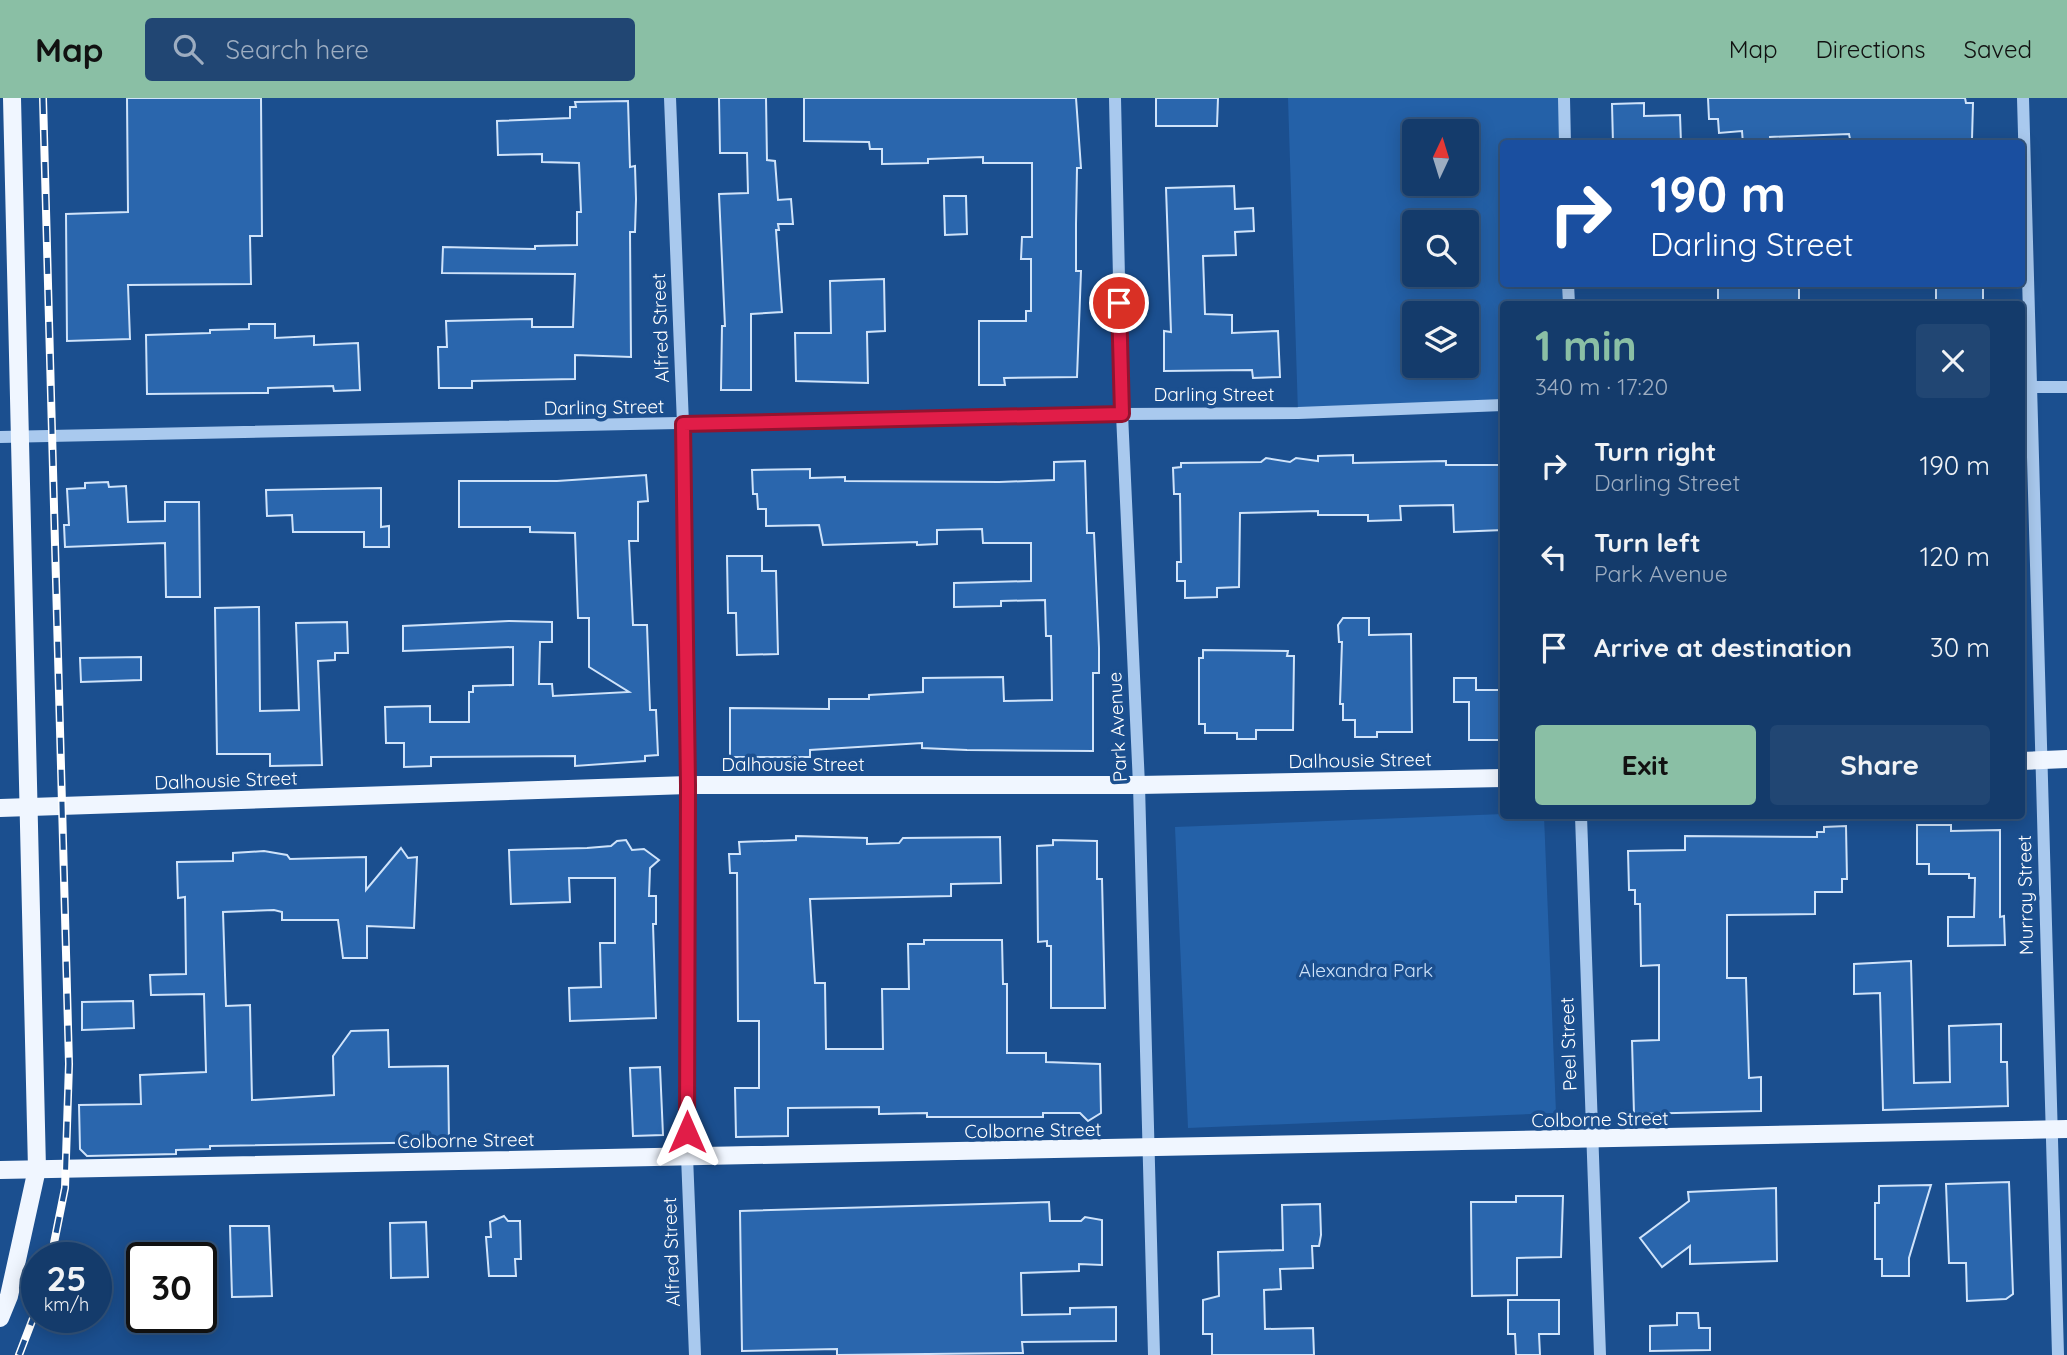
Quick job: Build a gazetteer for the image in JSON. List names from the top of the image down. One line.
{"streets":{"main road":["Dalhousie Street","Colborne Street"],"street":["Alfred Street","Darling Street","Park Avenue","Murray Street","Peel Street"]},"crossings":[["Alfred Street","Darling Street"],["Alfred Street","Dalhousie Street"],["Alfred Street","Colborne Street"],["Darling Street","Park Avenue"],["Park Avenue","Dalhousie Street"],["Park Avenue","Colborne Street"],["Murray Street","Colborne Street"],["Peel Street","Colborne Street"]],"parks":["Alexandra Park"],"north":"top","page":{"header":"Map","search":"Search here","nav":["Map","Directions","Saved"],"turn":["190 m","Darling Street"],"heading":["1 min","340 m · 17:20"],"list":[{"name":"Turn right","note":"Darling Street","value":"190 m"},{"name":"Turn left","note":"Park Avenue","value":"120 m"},{"name":"Arrive at destination","value":"30 m"}],"buttons":["Exit","Share"],"speed":"25 km/h","limit":"30"}}
